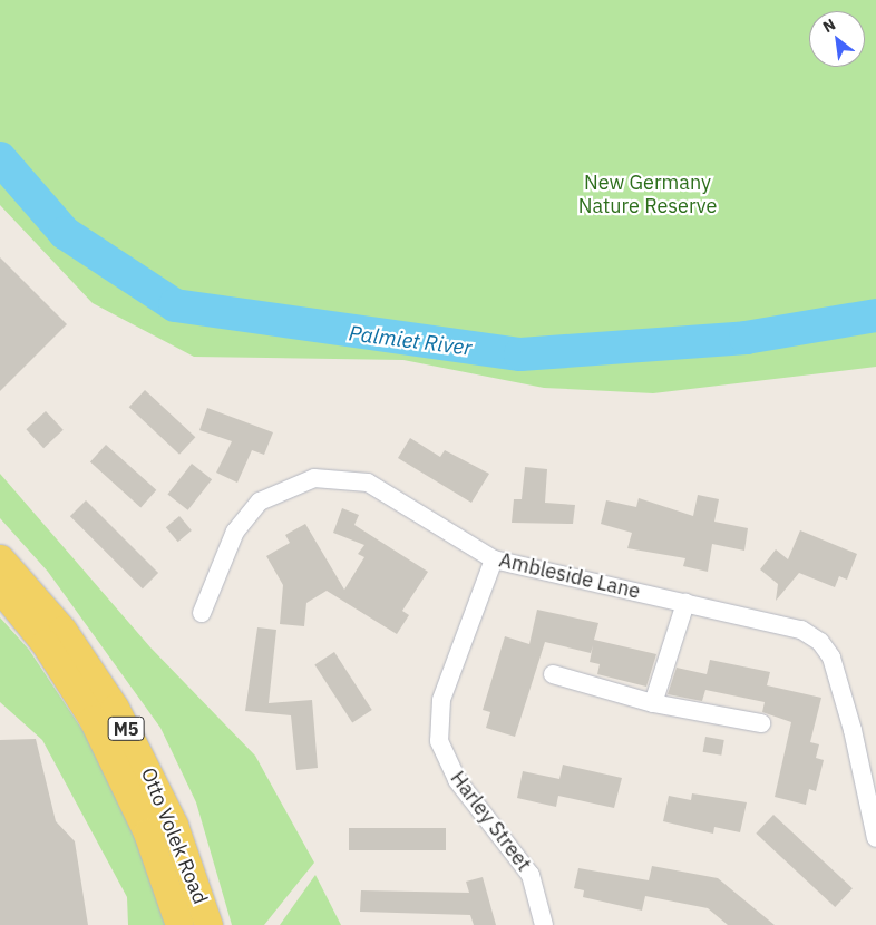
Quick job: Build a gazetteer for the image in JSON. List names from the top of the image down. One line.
{"streets":{"main road":["M5","Otto Volek Road"],"street":["Ambleside Lane","Harley Street"]},"crossings":[["Ambleside Lane","Harley Street"]],"water":["Palmiet River"],"parks":["New Germany Nature Reserve"],"north":"top left"}
